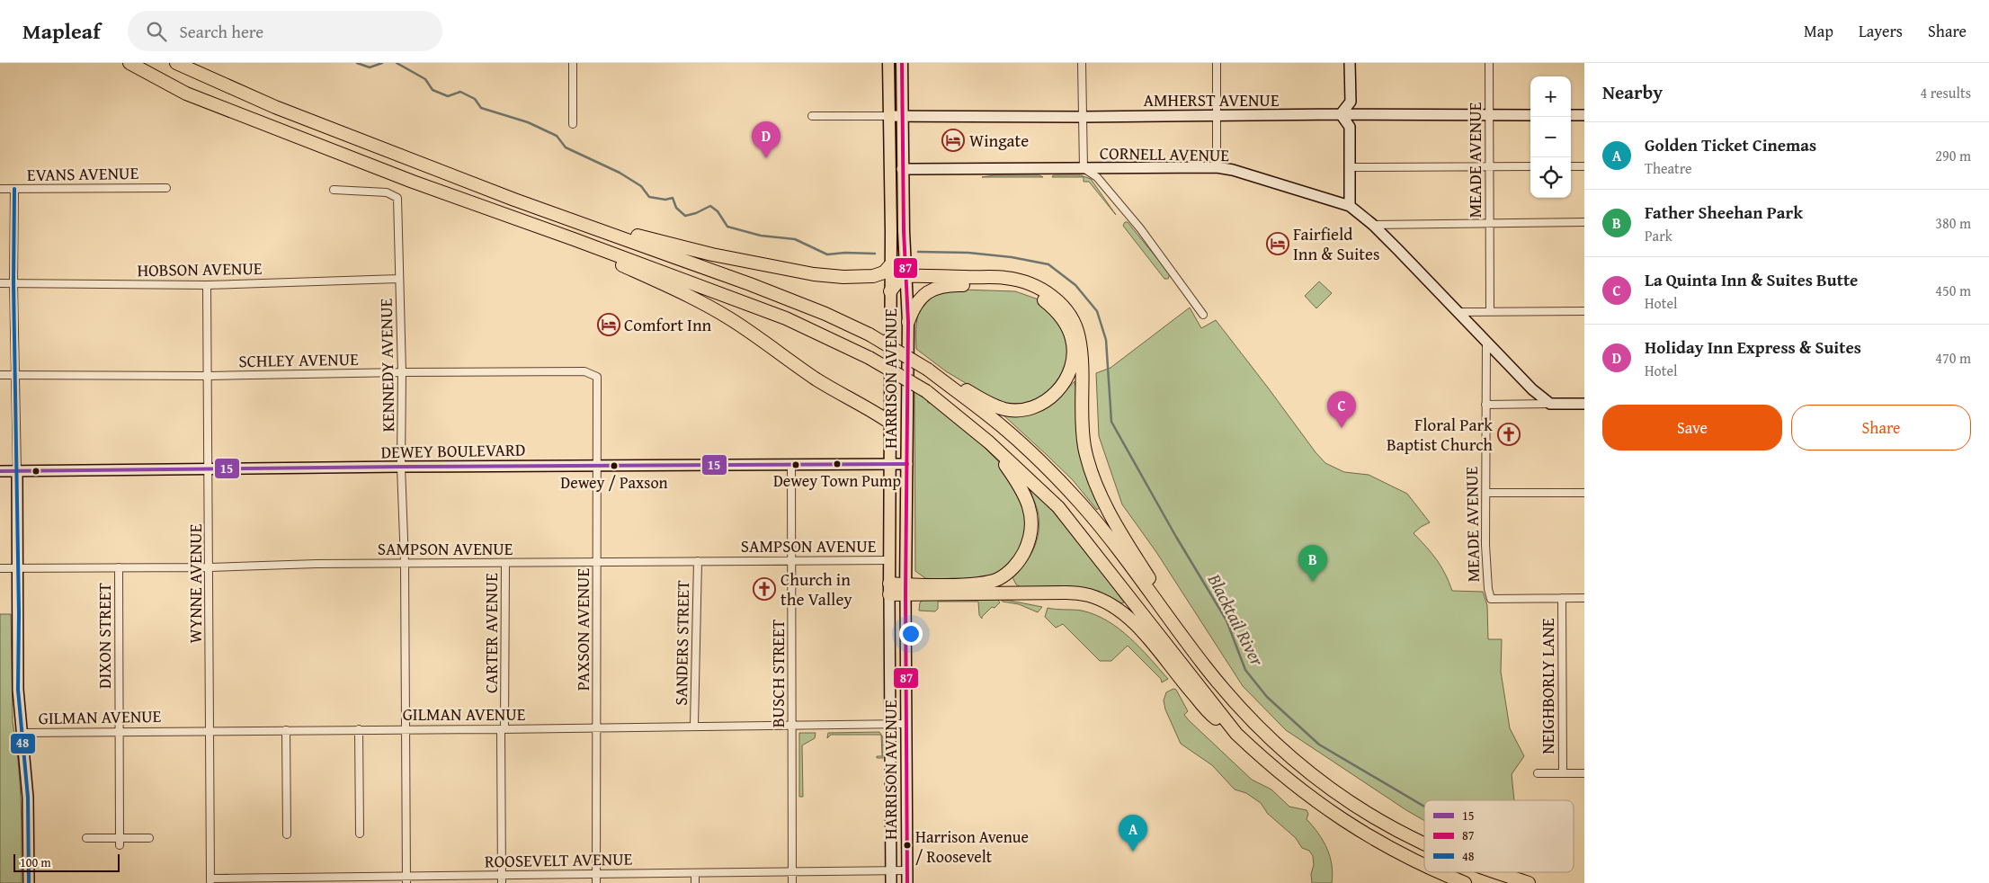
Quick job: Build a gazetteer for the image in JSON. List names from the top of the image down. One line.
{"streets":{"main road":["HARRISON AVENUE"],"street":["AMHERST AVENUE","CORNELL AVENUE","MEADE AVENUE","EVANS AVENUE","HOBSON AVENUE","SCHLEY AVENUE","KENNEDY AVENUE","DEWEY BOULEVARD","SAMPSON AVENUE","WYNNE AVENUE","PAXSON AVENUE","CARTER AVENUE","DIXON STREET","SANDERS STREET","BUSCH STREET","NEIGHBORLY LANE","GILMAN AVENUE","ROOSEVELT AVENUE"]},"crossings":[["AMHERST AVENUE","MEADE AVENUE"],["AMHERST AVENUE","HARRISON AVENUE"],["CORNELL AVENUE","MEADE AVENUE"],["CORNELL AVENUE","HARRISON AVENUE"],["MEADE AVENUE","NEIGHBORLY LANE"],["HOBSON AVENUE","KENNEDY AVENUE"],["HOBSON AVENUE","WYNNE AVENUE"],["SCHLEY AVENUE","KENNEDY AVENUE"],["SCHLEY AVENUE","WYNNE AVENUE"],["SCHLEY AVENUE","PAXSON AVENUE"],["KENNEDY AVENUE","DEWEY BOULEVARD"],["KENNEDY AVENUE","SAMPSON AVENUE"],["KENNEDY AVENUE","GILMAN AVENUE"],["KENNEDY AVENUE","ROOSEVELT AVENUE"],["HARRISON AVENUE","DEWEY BOULEVARD"],["HARRISON AVENUE","SAMPSON AVENUE"],["HARRISON AVENUE","GILMAN AVENUE"],["HARRISON AVENUE","ROOSEVELT AVENUE"],["DEWEY BOULEVARD","WYNNE AVENUE"],["DEWEY BOULEVARD","PAXSON AVENUE"],["DEWEY BOULEVARD","BUSCH STREET"],["SAMPSON AVENUE","WYNNE AVENUE"],["SAMPSON AVENUE","PAXSON AVENUE"],["SAMPSON AVENUE","CARTER AVENUE"],["SAMPSON AVENUE","DIXON STREET"],["SAMPSON AVENUE","SANDERS STREET"],["SAMPSON AVENUE","BUSCH STREET"],["WYNNE AVENUE","GILMAN AVENUE"],["WYNNE AVENUE","ROOSEVELT AVENUE"],["PAXSON AVENUE","GILMAN AVENUE"],["PAXSON AVENUE","ROOSEVELT AVENUE"],["CARTER AVENUE","GILMAN AVENUE"],["CARTER AVENUE","ROOSEVELT AVENUE"],["DIXON STREET","GILMAN AVENUE"],["SANDERS STREET","GILMAN AVENUE"],["BUSCH STREET","GILMAN AVENUE"],["BUSCH STREET","ROOSEVELT AVENUE"]],"water":["Blacktail River"],"places":{"hotel":["Wingate","Fairfield Inn & Suites","Comfort Inn"],"church":["Floral Park Baptist Church","Church in the Valley"],"other":["Dewey Town Pump","Dewey / Paxson","Harrison Avenue / Roosevelt"]},"lines":["transit line 87","transit line 48","transit line 15"],"legend":["15","87","48"],"scale_bar":"100 m","page":{"header":"Mapleaf","search":"Search here","nav":["Map","Layers","Share"],"heading":["Nearby","4 results"],"map_buttons":["+","−"],"pins":["D","C","B","A"],"list":[{"mark":"A","name":"Golden Ticket Cinemas","note":"Theatre","value":"290 m"},{"mark":"B","name":"Father Sheehan Park","note":"Park","value":"380 m"},{"mark":"C","name":"La Quinta Inn & Suites Butte","note":"Hotel","value":"450 m"},{"mark":"D","name":"Holiday Inn Express & Suites","note":"Hotel","value":"470 m"}],"buttons":["Save","Share"],"scale":"100 m"}}
